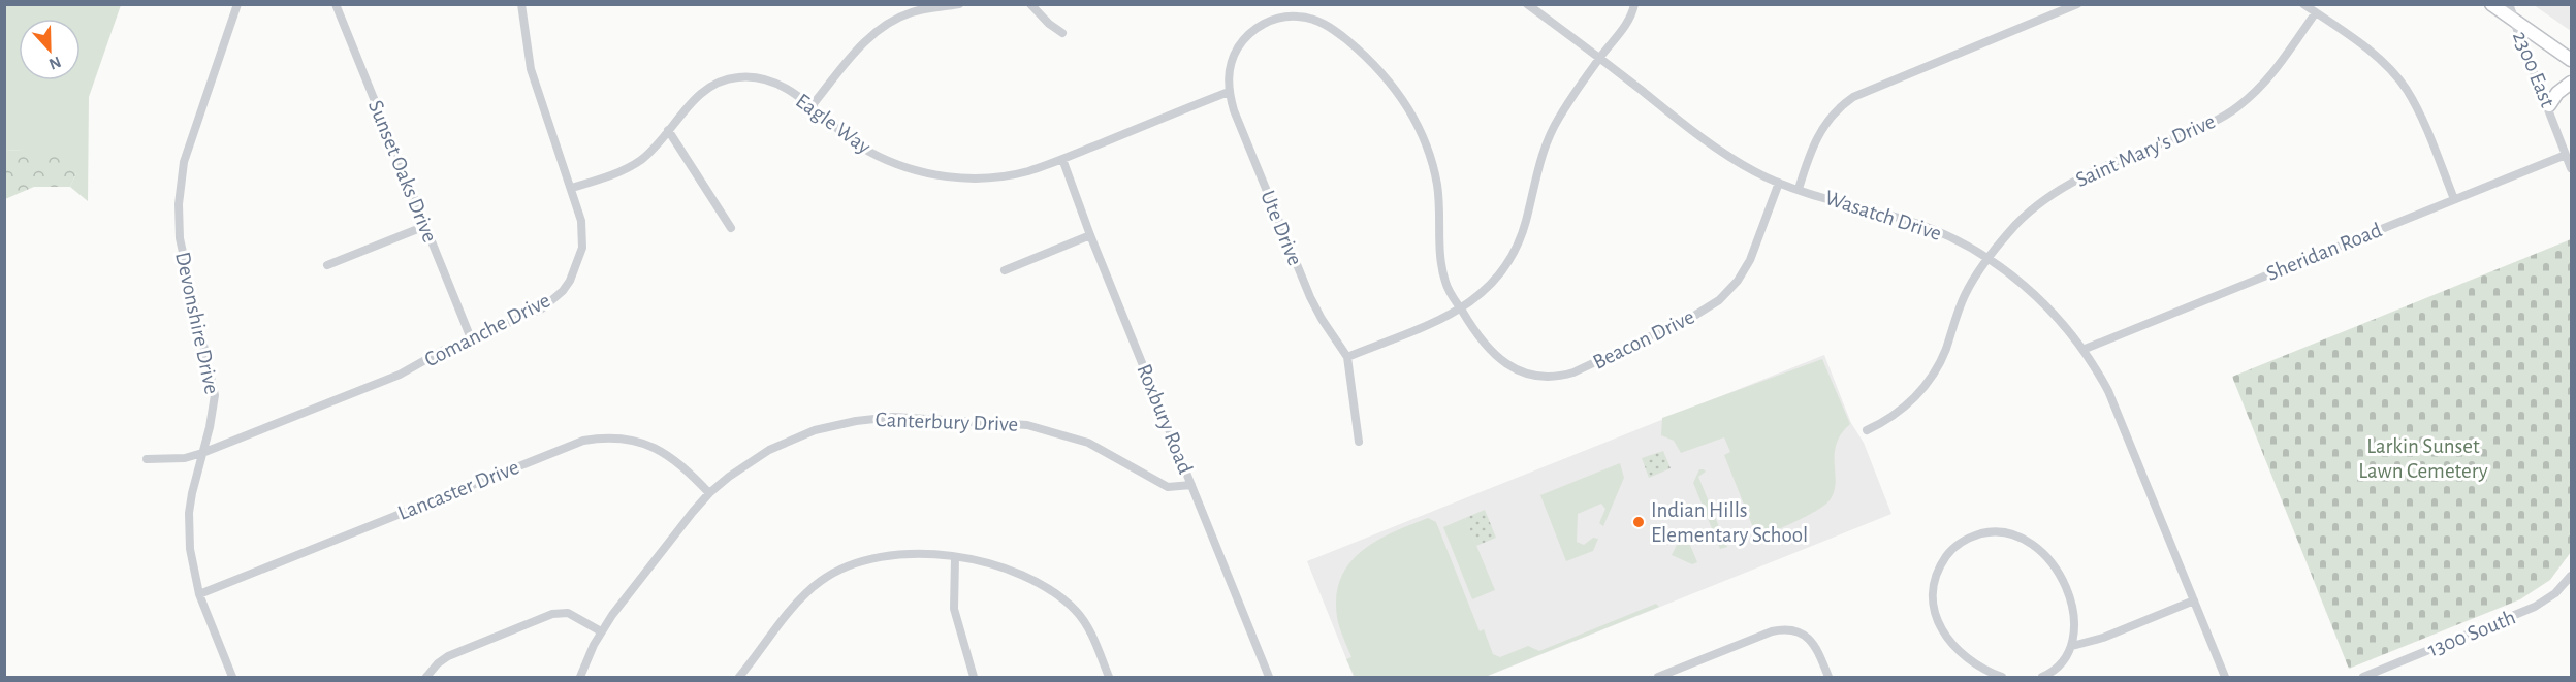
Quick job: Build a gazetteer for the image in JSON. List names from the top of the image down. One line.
{"streets":{"street":["2300 East","Eagle Way","Saint Mary's Drive","Sunset Oaks Drive","Wasatch Drive","Ute Drive","Sheridan Road","Devonshire Drive","Comanche Drive","Beacon Drive","Roxbury Road","Canterbury Drive","Lancaster Drive","1300 South"]},"crossings":[["2300 East","Sheridan Road"],["Eagle Way","Ute Drive"],["Eagle Way","Comanche Drive"],["Eagle Way","Beacon Drive"],["Eagle Way","Roxbury Road"],["Saint Mary's Drive","Wasatch Drive"],["Sunset Oaks Drive","Comanche Drive"],["Wasatch Drive","Sheridan Road"],["Wasatch Drive","Beacon Drive"],["Ute Drive","Beacon Drive"],["Devonshire Drive","Comanche Drive"],["Devonshire Drive","Lancaster Drive"],["Roxbury Road","Canterbury Drive"],["Canterbury Drive","Lancaster Drive"]],"parks":["Larkin Sunset Lawn Cemetery"],"places":["Indian Hills Elementary School"],"north":"bottom"}
